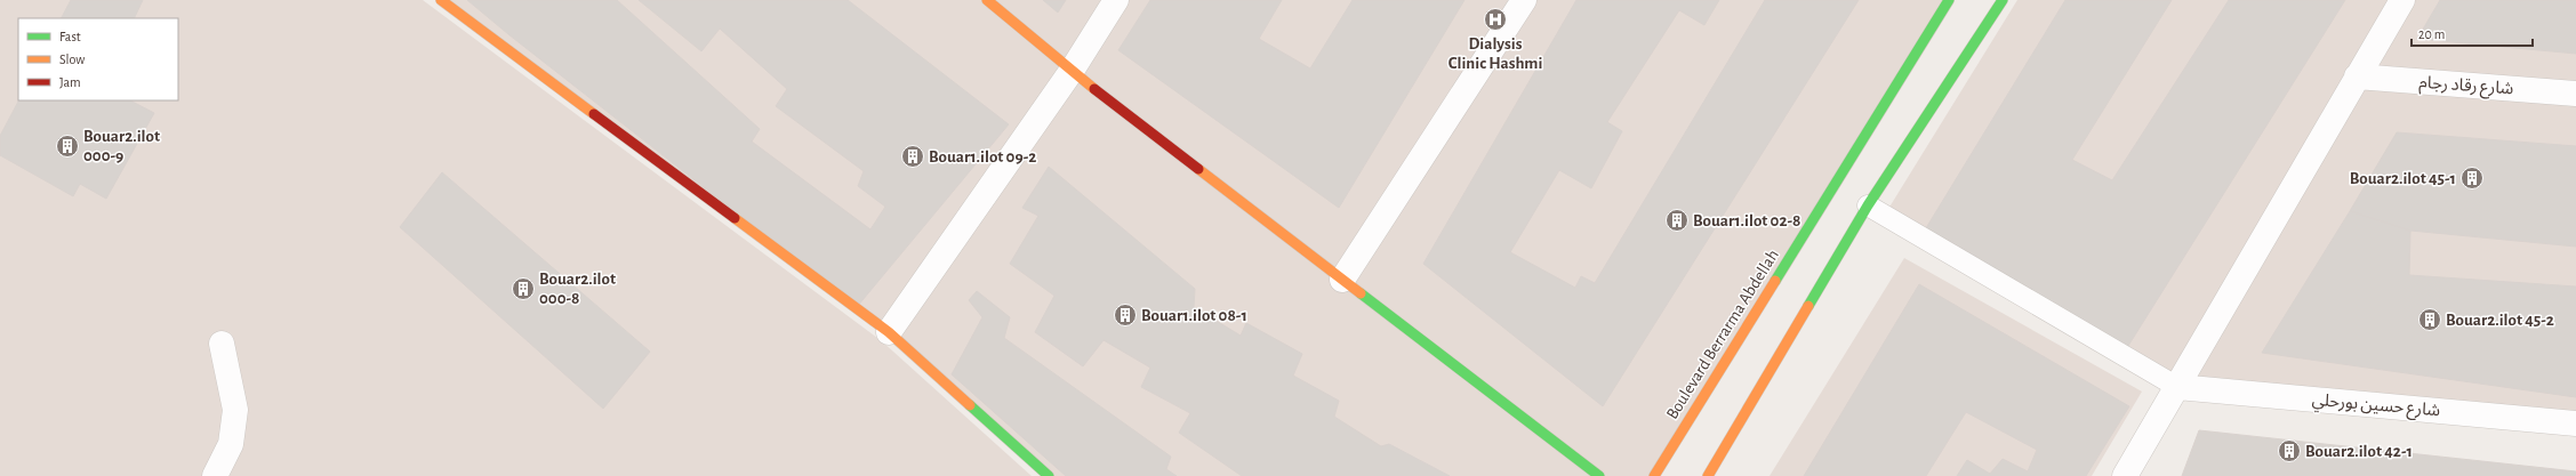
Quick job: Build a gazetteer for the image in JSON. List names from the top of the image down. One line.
{"streets":{"street":["شارع رقاد رجام","Boulevard Berrarma Abdellah","شارع حسين بورحلي"]},"places":{"hospital":["Dialysis Clinic Hashmi"],"building":["Bouar2.ilot 000-9","Bouar1.ilot 09-2","Bouar2.ilot 45-1","Bouar1.ilot 02-8","Bouar2.ilot 000-8","Bouar1.ilot 08-1","Bouar2.ilot 45-2","Bouar2.ilot 42-1"]},"legend":["Fast","Slow","Jam"],"scale_bar":"20 m"}
